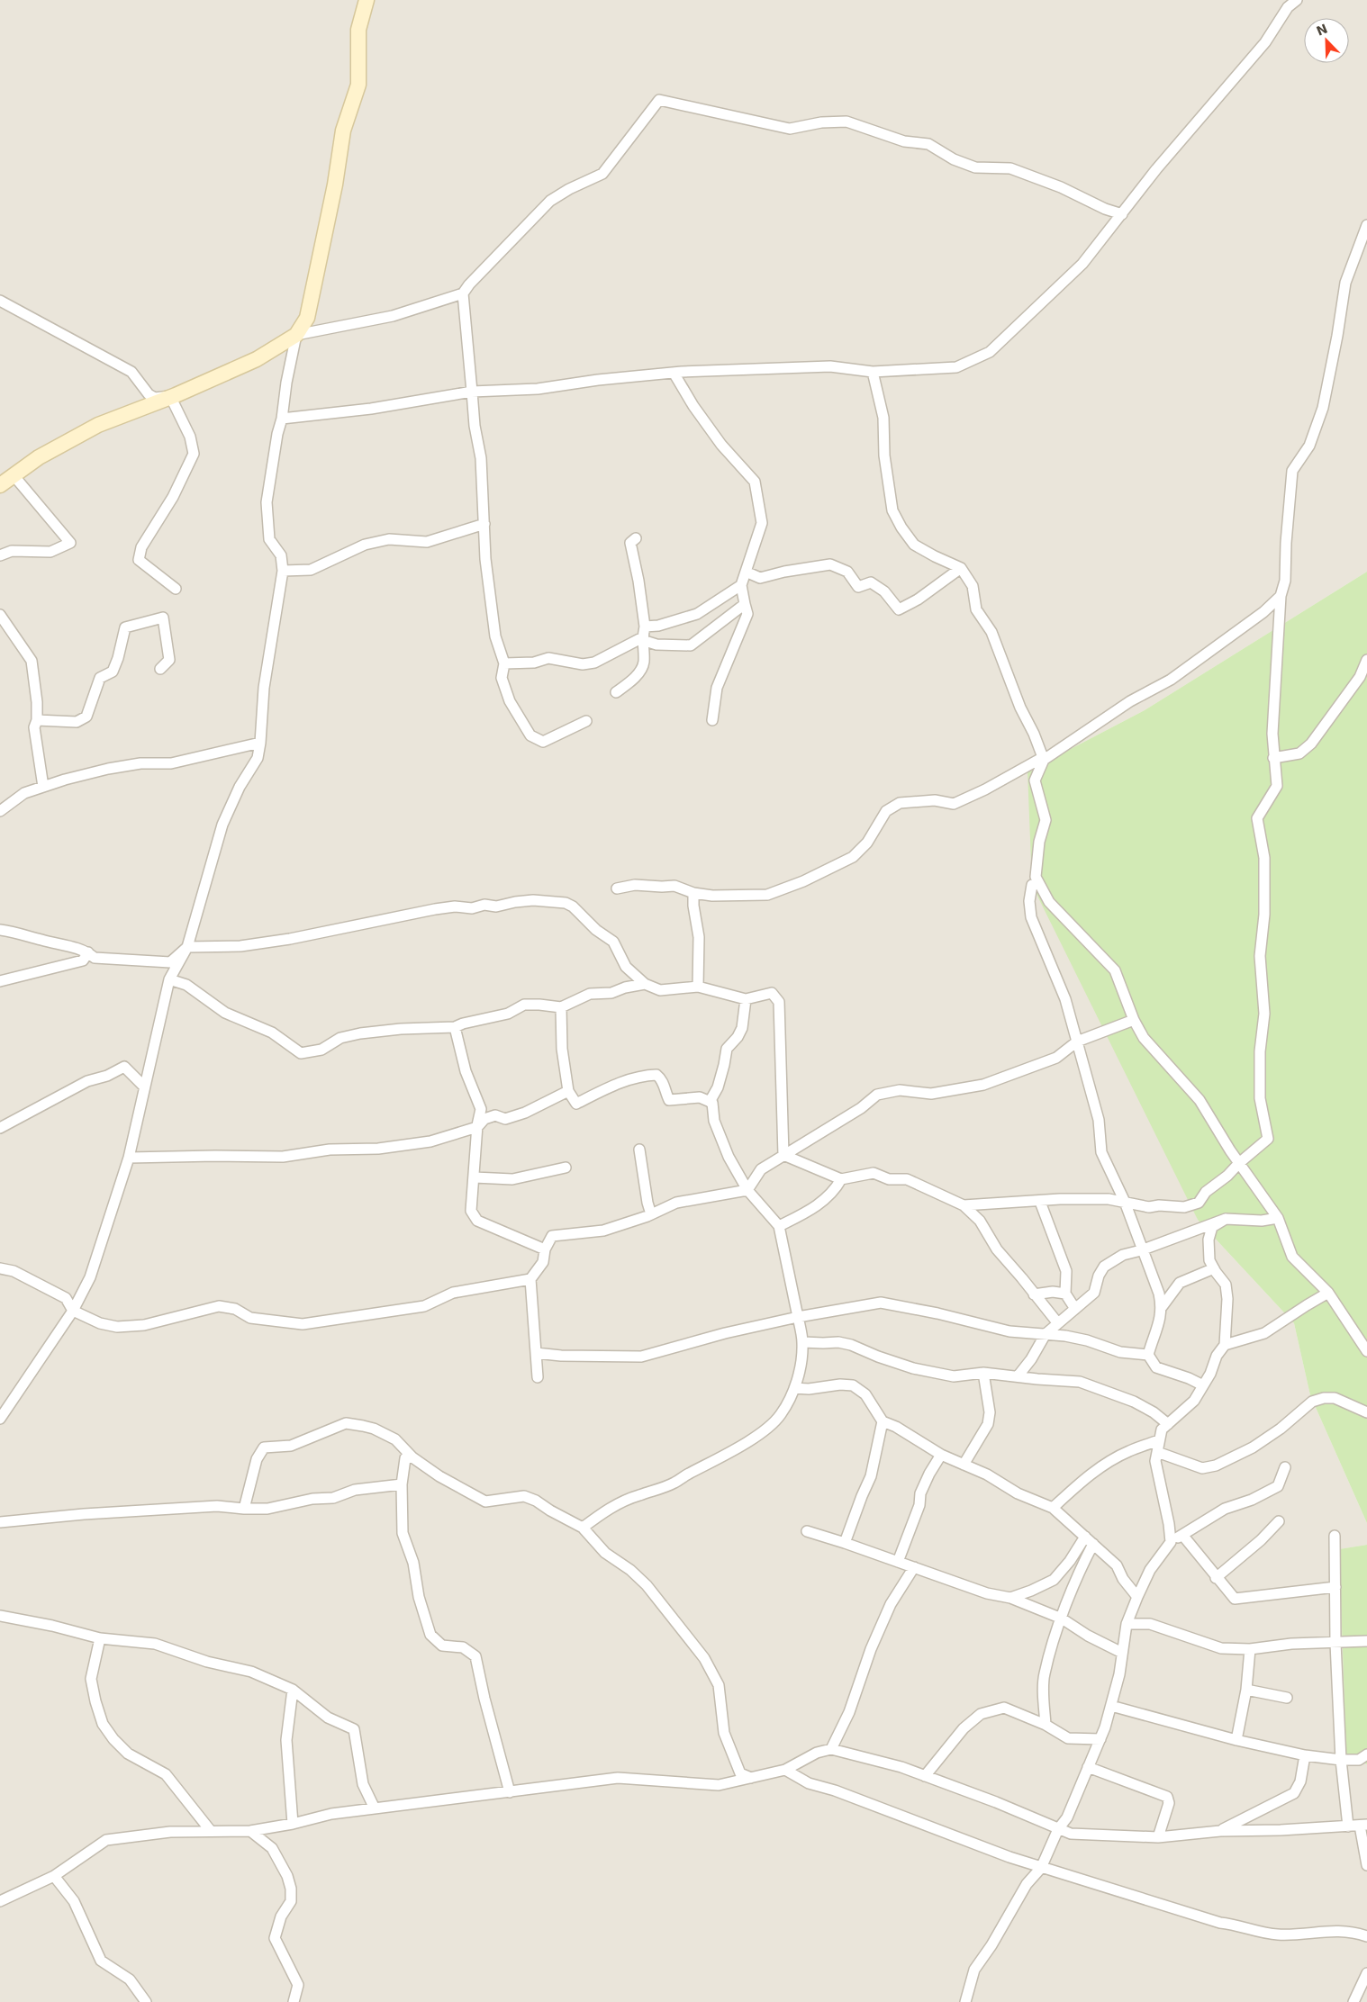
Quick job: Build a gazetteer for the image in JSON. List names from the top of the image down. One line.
{"north":"top left"}
